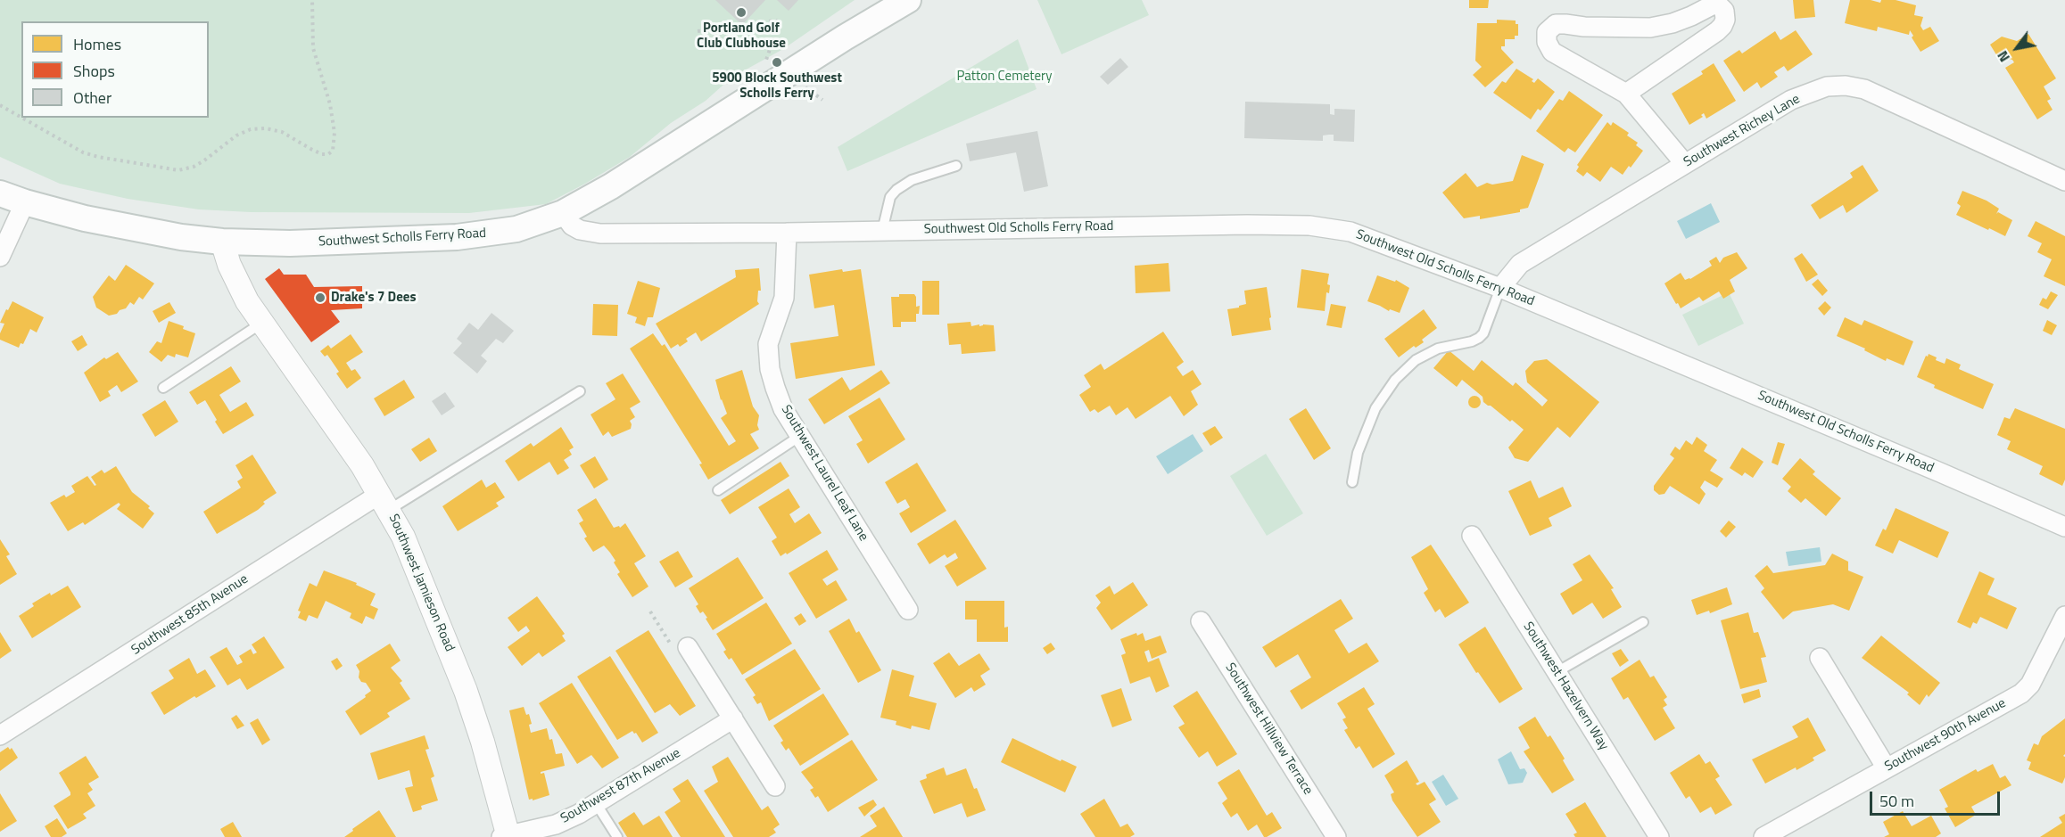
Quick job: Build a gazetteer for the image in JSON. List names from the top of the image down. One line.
{"streets":{"main road":["Southwest Scholls Ferry Road"],"street":["Southwest Richey Lane","Southwest Old Scholls Ferry Road","Southwest Laurel Leaf Lane","Southwest Jamieson Road","Southwest 85th Avenue","Southwest Hazelvern Way","Southwest Hillview Terrace","Southwest 90th Avenue","Southwest 87th Avenue"]},"crossings":[["Southwest Richey Lane","Southwest Old Scholls Ferry Road"],["Southwest Old Scholls Ferry Road","Southwest Scholls Ferry Road"],["Southwest Old Scholls Ferry Road","Southwest Laurel Leaf Lane"],["Southwest Scholls Ferry Road","Southwest Jamieson Road"],["Southwest Jamieson Road","Southwest 85th Avenue"],["Southwest Jamieson Road","Southwest 87th Avenue"]],"parks":["Patton Cemetery"],"places":["Portland Golf Club Clubhouse","5900 Block Southwest Scholls Ferry","Drake's 7 Dees"],"legend":["Homes","Shops","Other"],"scale_bar":"50 m","north":"bottom left"}
